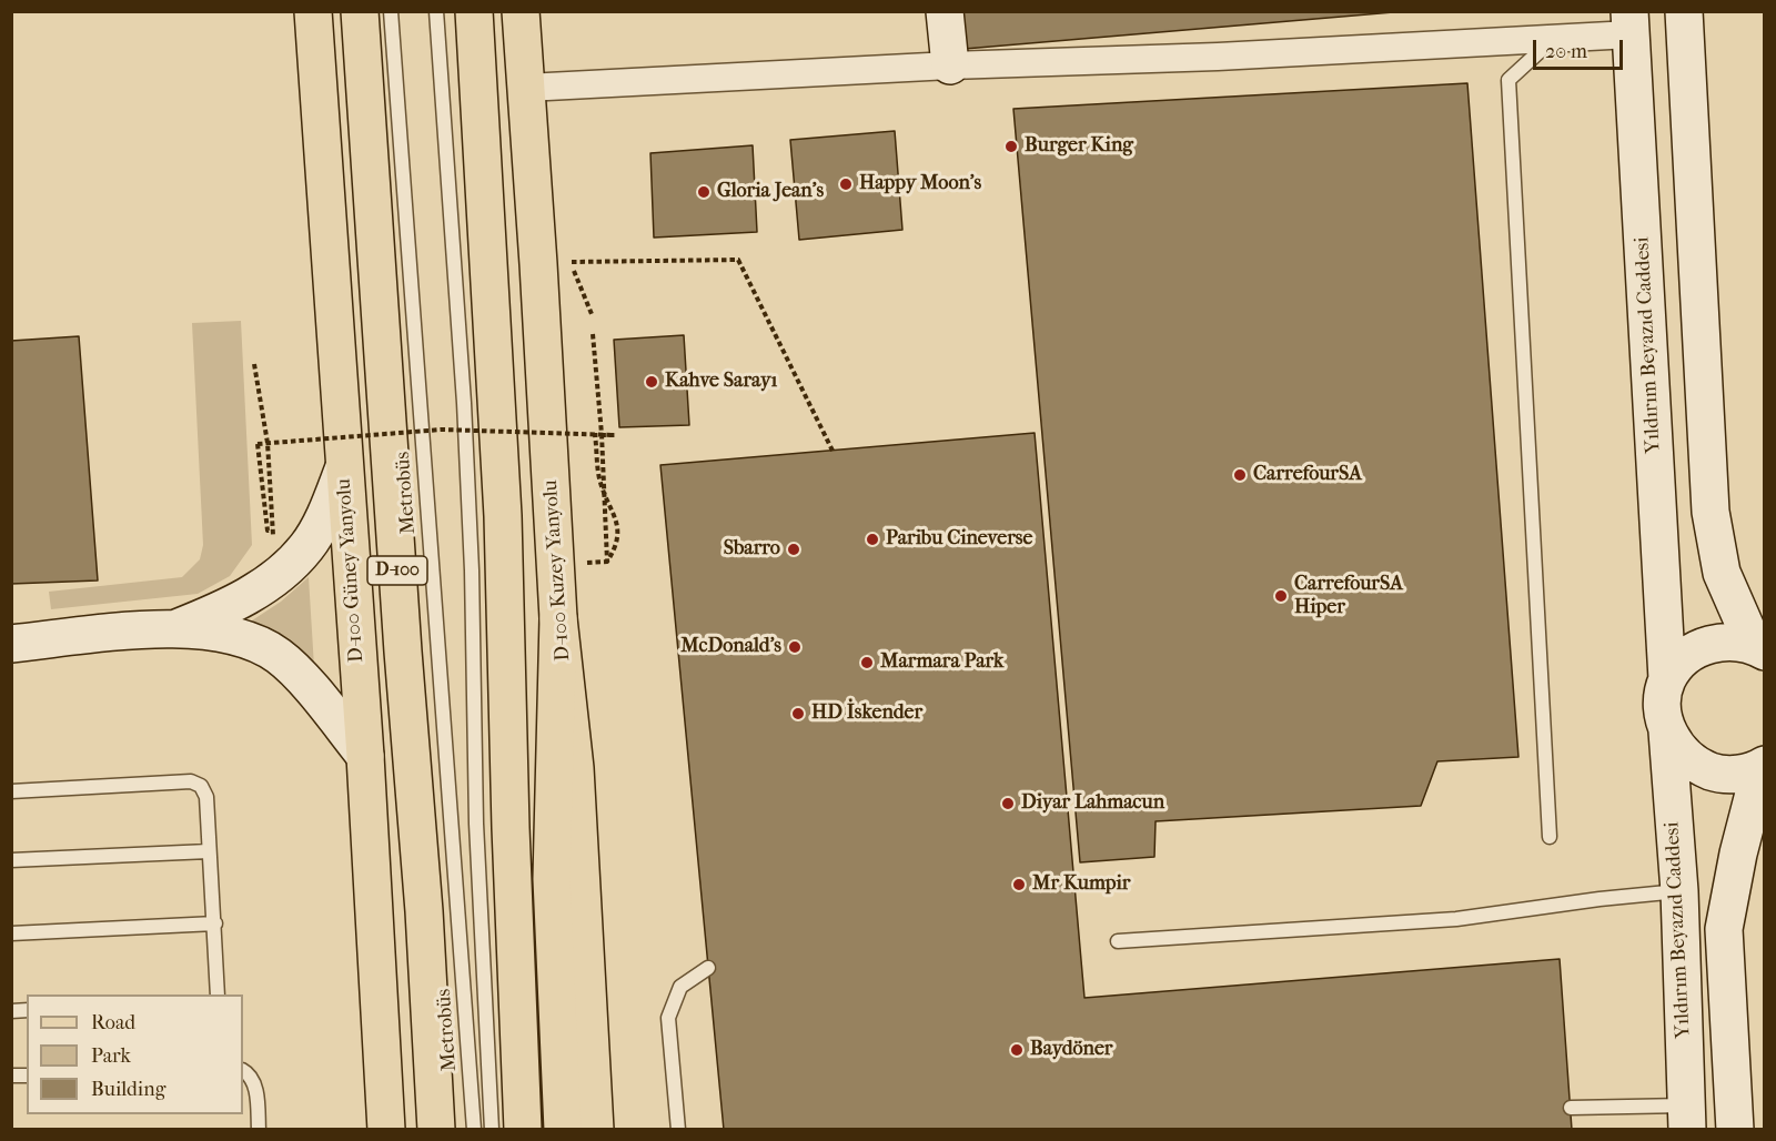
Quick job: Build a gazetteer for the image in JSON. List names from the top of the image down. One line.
{"streets":{"main road":["Yıldırım Beyazıd Caddesi","D-100 Güney Yanyolu","D-100","D-100 Kuzey Yanyolu"],"lane":["Metrobüs"]},"places":["Burger King","Happy Moon's","Gloria Jean's","Kahve Sarayı","CarrefourSA","Paribu Cineverse","Sbarro","CarrefourSA Hiper","McDonald's","Marmara Park","HD İskender","Diyar Lahmacun","Mr Kumpir","Baydöner"],"legend":["Road","Park","Building"],"scale_bar":"20 m"}
